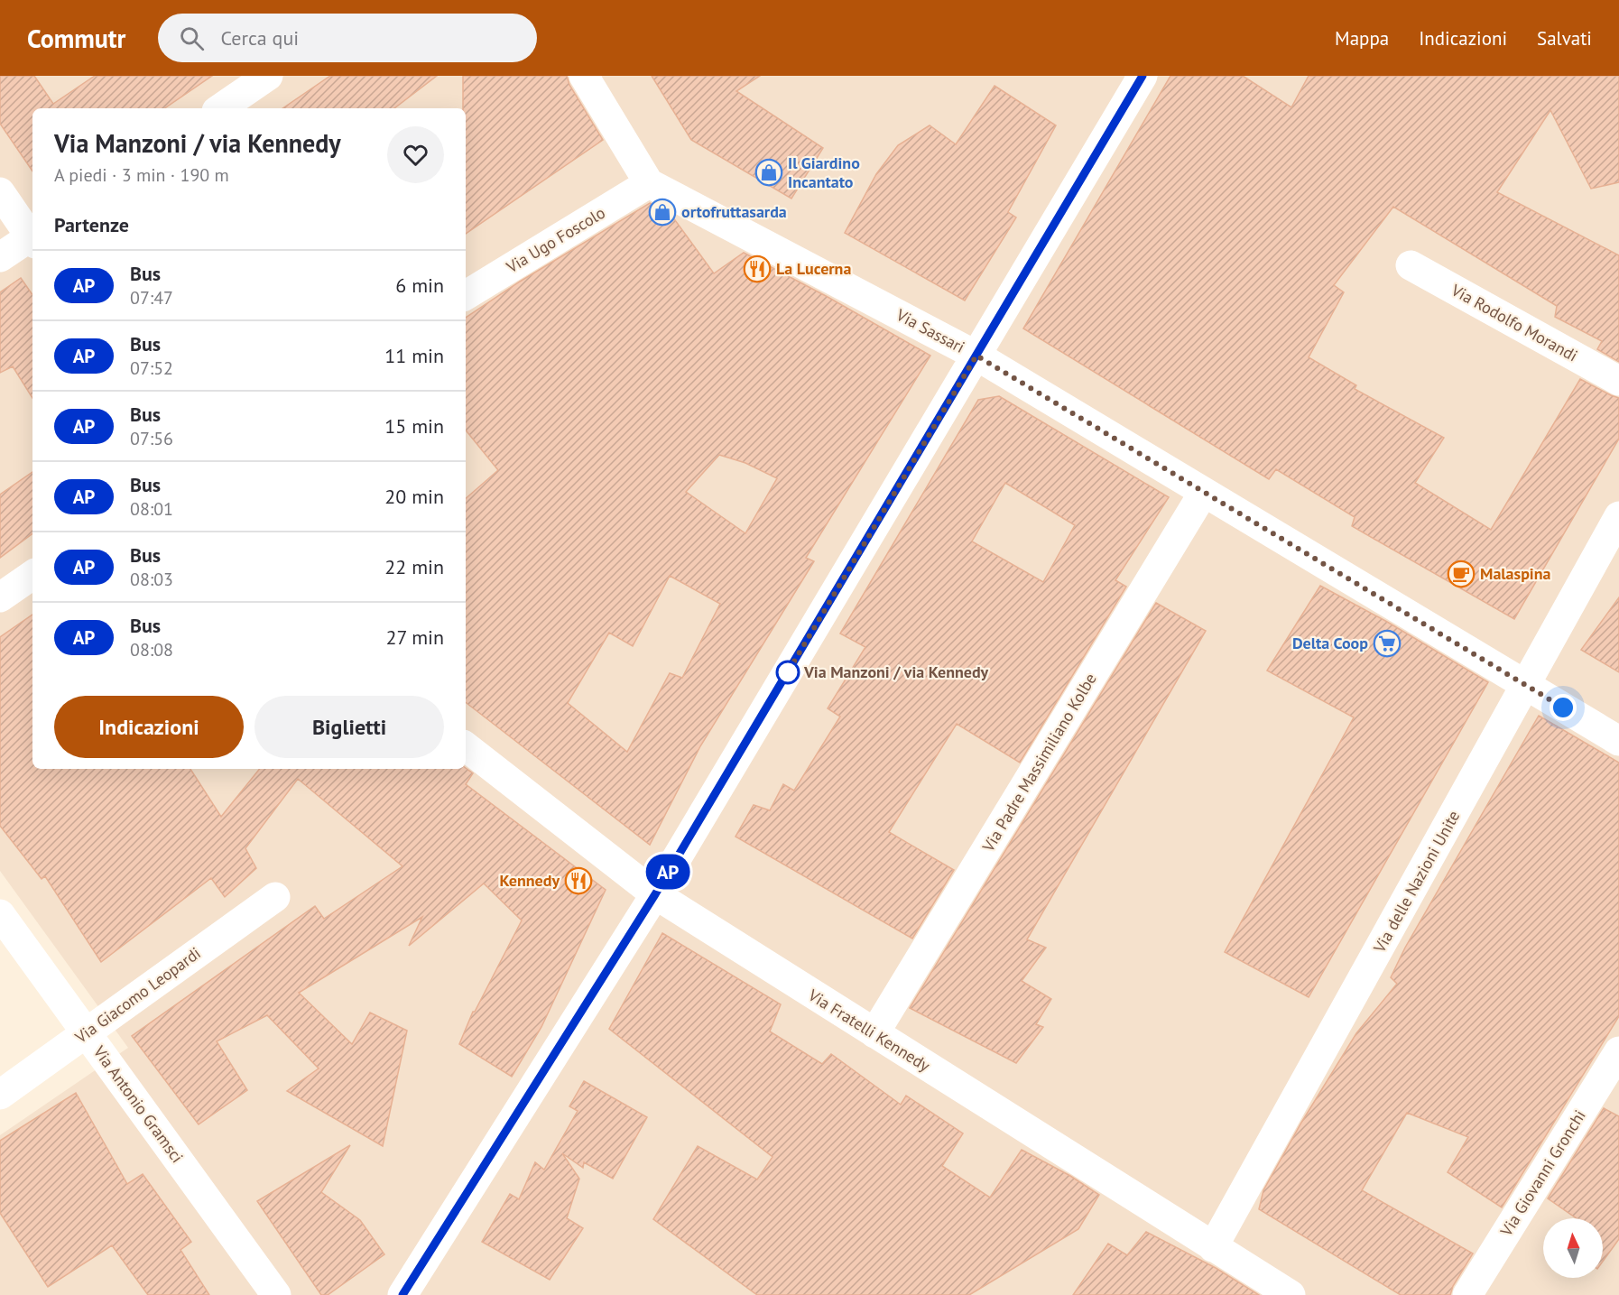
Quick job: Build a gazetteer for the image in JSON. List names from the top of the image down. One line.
{"streets":{"street":["Via Ugo Foscolo","Via Rodolfo Morandi","Via Sassari","Via Padre Massimiliano Kolbe","Via delle Nazioni Unite","Via Giacomo Leopardi","Via Fratelli Kennedy","Via Antonio Gramsci","Via Giovanni Gronchi"]},"crossings":[["Via Ugo Foscolo","Via Sassari"],["Via Sassari","Via Padre Massimiliano Kolbe"],["Via Sassari","Via delle Nazioni Unite"],["Via Padre Massimiliano Kolbe","Via Fratelli Kennedy"],["Via delle Nazioni Unite","Via Fratelli Kennedy"],["Via Giacomo Leopardi","Via Antonio Gramsci"]],"places":{"shop":["Il Giardino Incantato","ortofruttasarda"],"restaurant":["La Lucerna","Kennedy"],"cafe":["Malaspina"],"supermarket":["Delta Coop"],"other":["Via Manzoni / via Kennedy"]},"lines":["bus line AP"],"north":"top","page":{"header":"Commutr","search":"Cerca qui","nav":["Mappa","Indicazioni","Salvati"],"on_map":"AP","heading":[["Via Manzoni / via Kennedy","A piedi · 3 min · 190 m"],"Partenze"],"list":[{"mark":"AP","name":"Bus","note":"07:47","value":"6 min"},{"mark":"AP","name":"Bus","note":"07:52","value":"11 min"},{"mark":"AP","name":"Bus","note":"07:56","value":"15 min"},{"mark":"AP","name":"Bus","note":"08:01","value":"20 min"},{"mark":"AP","name":"Bus","note":"08:03","value":"22 min"},{"mark":"AP","name":"Bus","note":"08:08","value":"27 min"}],"buttons":["Indicazioni","Biglietti"]}}
